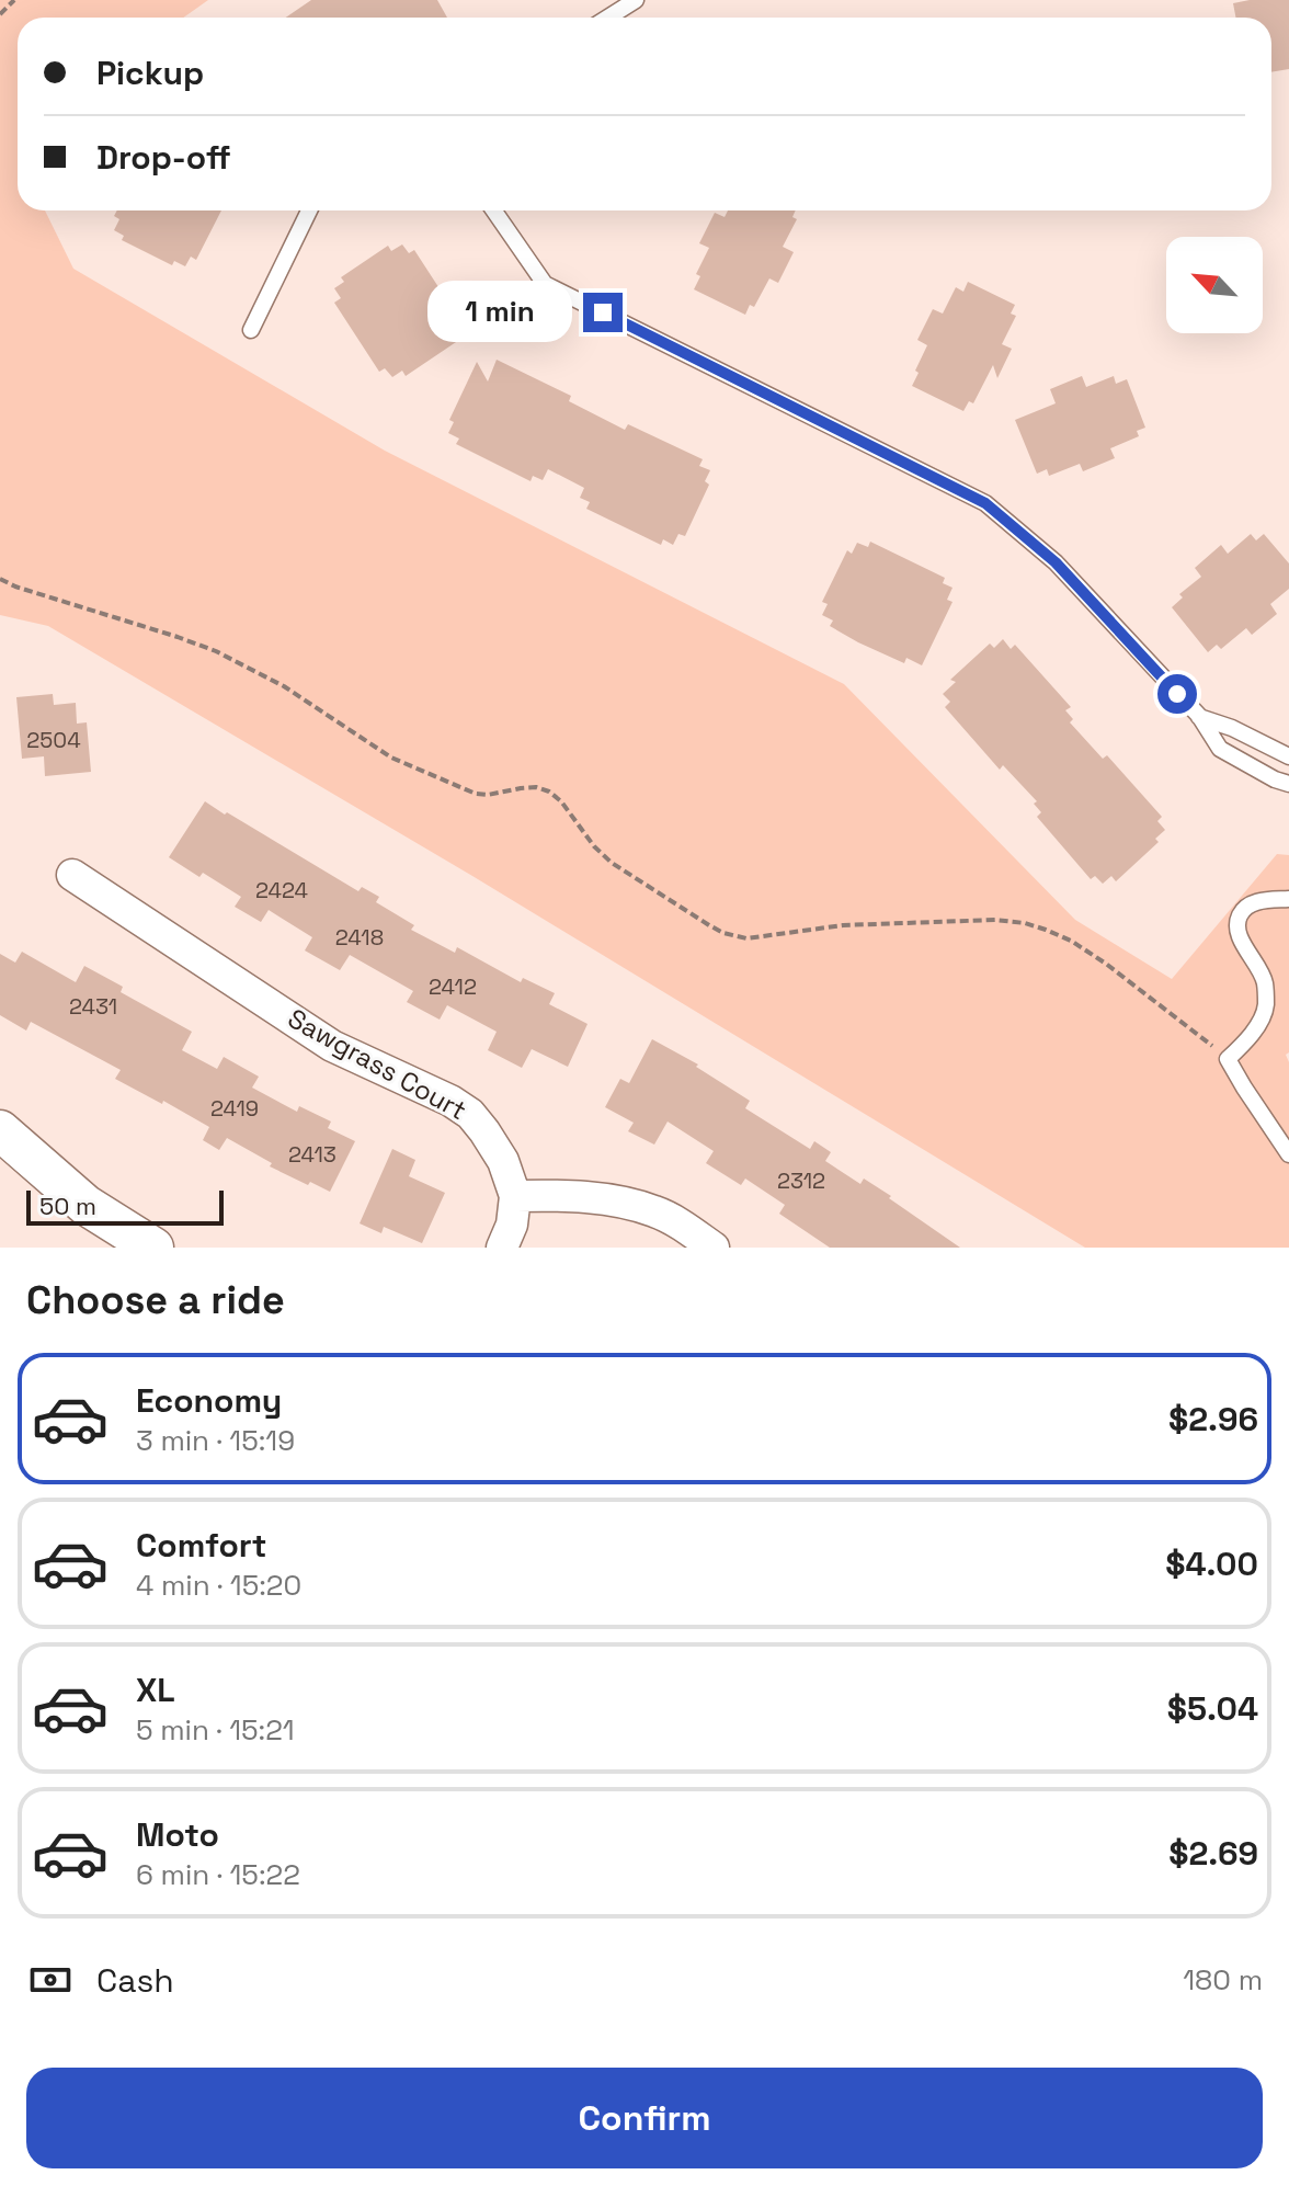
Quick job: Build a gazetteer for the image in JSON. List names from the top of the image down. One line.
{"streets":{"street":["Sawgrass Court"]},"house_numbers":["2504","2424","2418","2412","2431","2419","2413","2312"],"scale_bar":"50 m","north":"top left","page":{"banner":["Pickup","Drop-off"],"bubble":"1 min","scale":"50 m","heading":"Choose a ride","list":[{"name":"Economy","note":"3 min · 15:19","value":"$2.96"},{"name":"Comfort","note":"4 min · 15:20","value":"$4.00"},{"name":"XL","note":"5 min · 15:21","value":"$5.04"},{"name":"Moto","note":"6 min · 15:22","value":"$2.69"}],"pay":["Cash","180 m"],"buttons":"Confirm"}}
